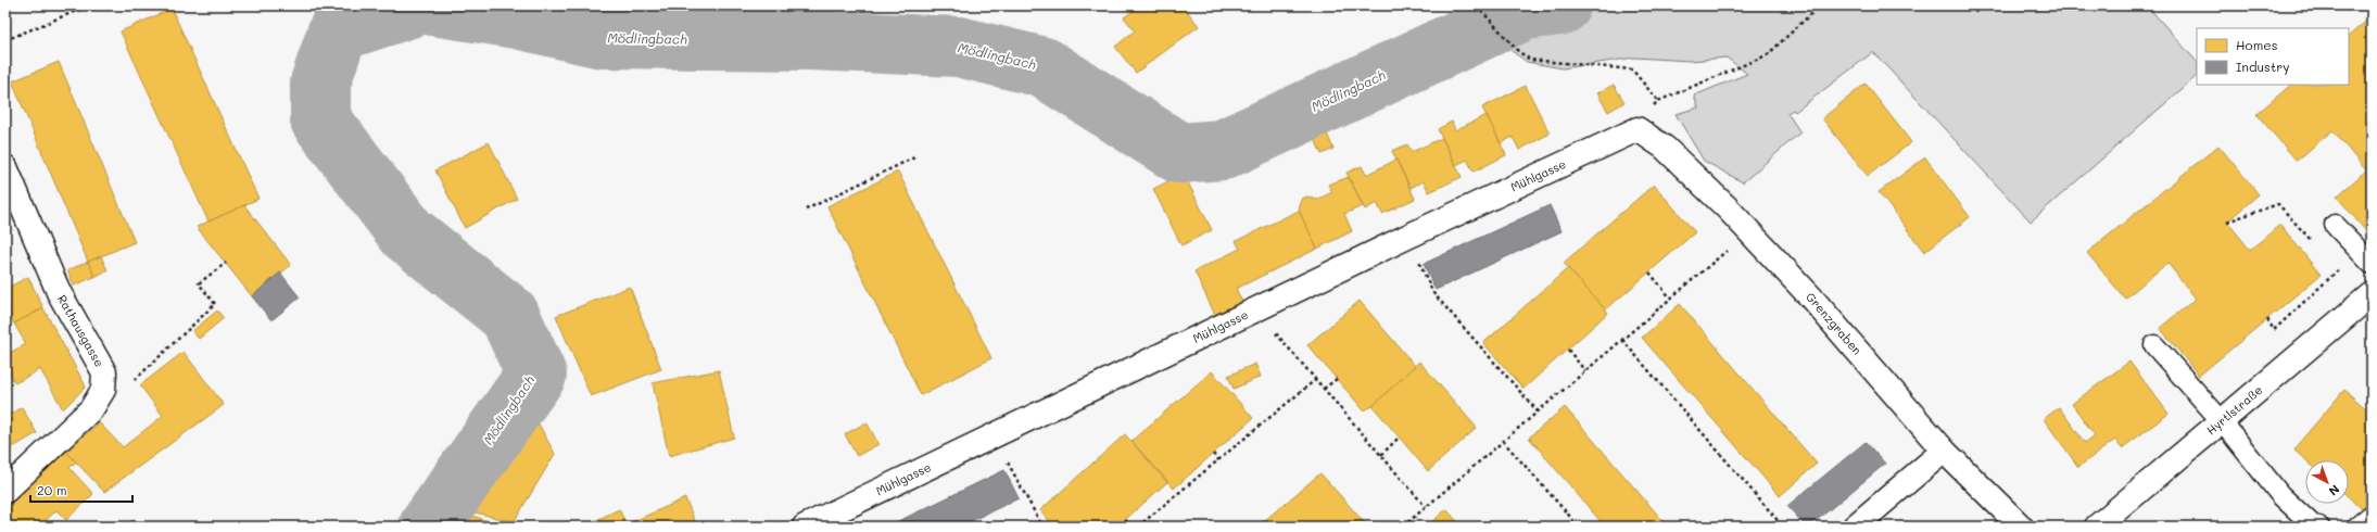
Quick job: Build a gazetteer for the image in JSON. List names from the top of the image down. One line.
{"streets":{"street":["Mühlgasse","Grenzgraben","Rathausgasse","Hyrtlstraße"]},"crossings":[["Mühlgasse","Grenzgraben"]],"water":["Mödlingbach"],"legend":["Homes","Industry"],"scale_bar":"20 m","north":"bottom right"}
